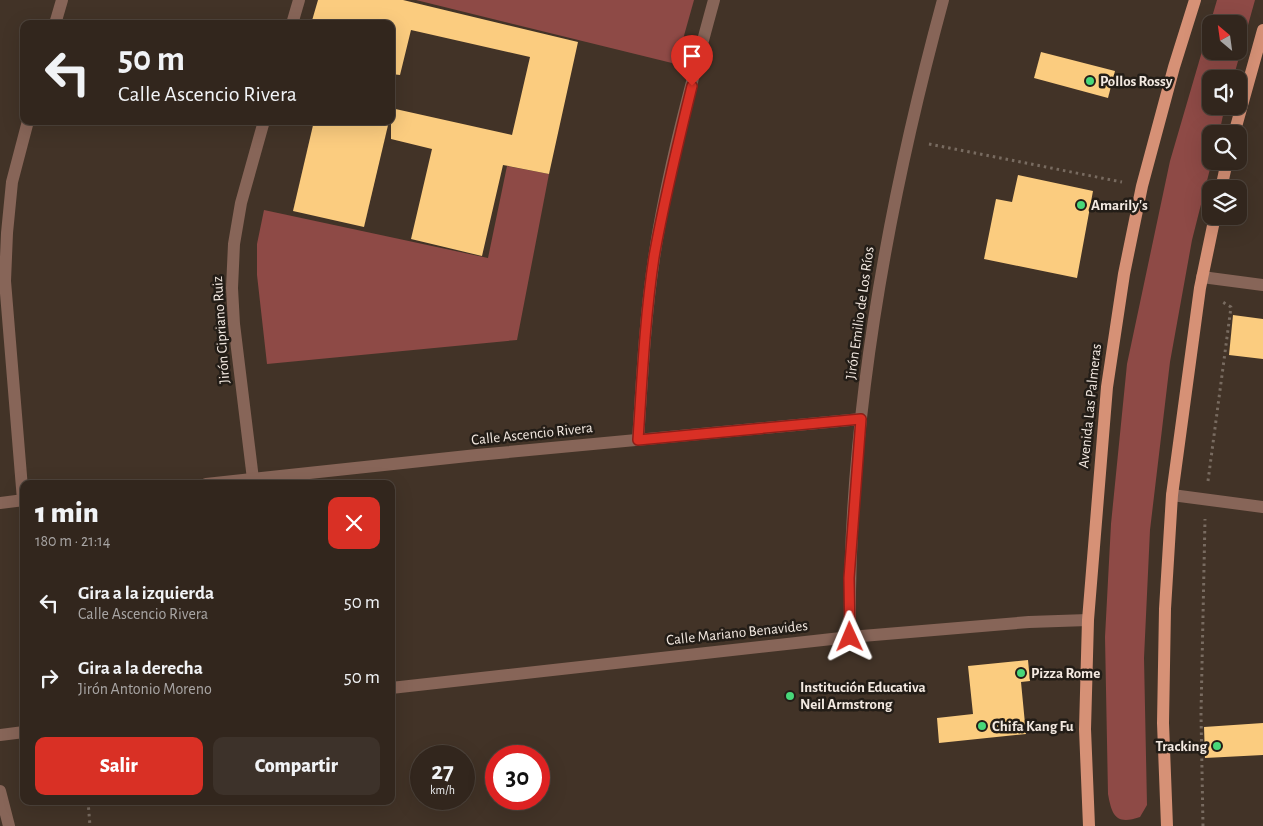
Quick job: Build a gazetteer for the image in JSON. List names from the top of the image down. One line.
{"streets":{"main road":["Avenida Las Palmeras"],"street":["Jirón Emilio de Los Ríos","Jirón Cipriano Ruiz","Calle Ascencio Rivera","Calle Mariano Benavides"]},"crossings":[["Jirón Emilio de Los Ríos","Calle Ascencio Rivera"],["Jirón Emilio de Los Ríos","Calle Mariano Benavides"],["Jirón Cipriano Ruiz","Calle Ascencio Rivera"],["Avenida Las Palmeras","Calle Mariano Benavides"]],"places":["Pollos Rossy","Amarily's","Pizza Rome","Institución Educativa Neil Armstrong","Chifa Kang Fu","Tracking"],"north":"top left","page":{"turn":["50 m","Calle Ascencio Rivera"],"heading":["1 min","180 m · 21:14"],"list":[{"name":"Gira a la izquierda","note":"Calle Ascencio Rivera","value":"50 m"},{"name":"Gira a la derecha","note":"Jirón Antonio Moreno","value":"50 m"}],"buttons":["Salir","Compartir"],"speed":"27 km/h","limit":"30"}}
